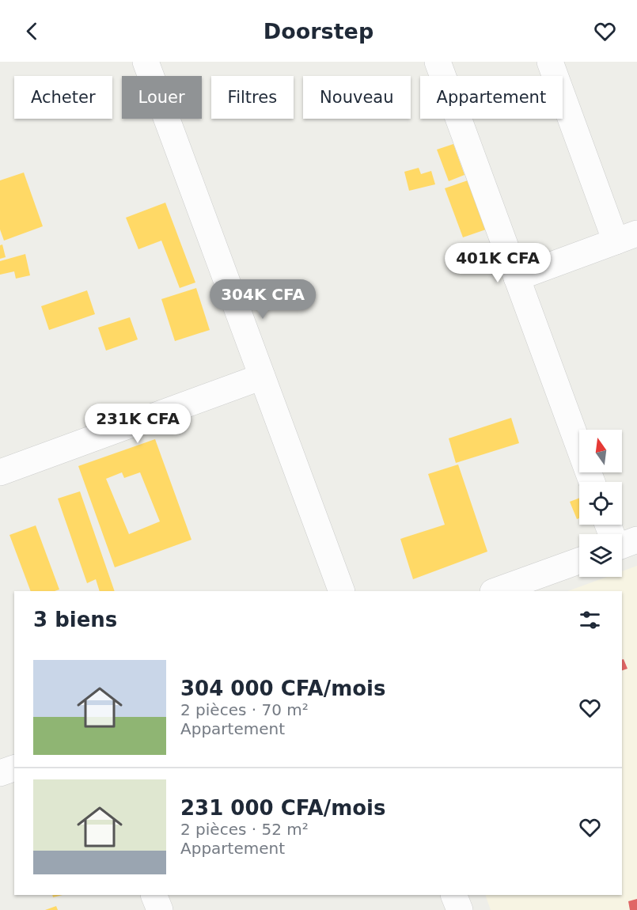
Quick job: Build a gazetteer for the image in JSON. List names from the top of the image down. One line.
{"north":"top","page":{"header":"Doorstep","chip":["Acheter","Louer","Filtres","Nouveau","Appartement"],"price":["401K CFA","304K CFA","231K CFA"],"heading":"3 biens","list":[{"name":"304 000 CFA/mois","note":"2 pièces · 70 m² · Appartement"},{"name":"231 000 CFA/mois","note":"2 pièces · 52 m² · Appartement"}]}}
